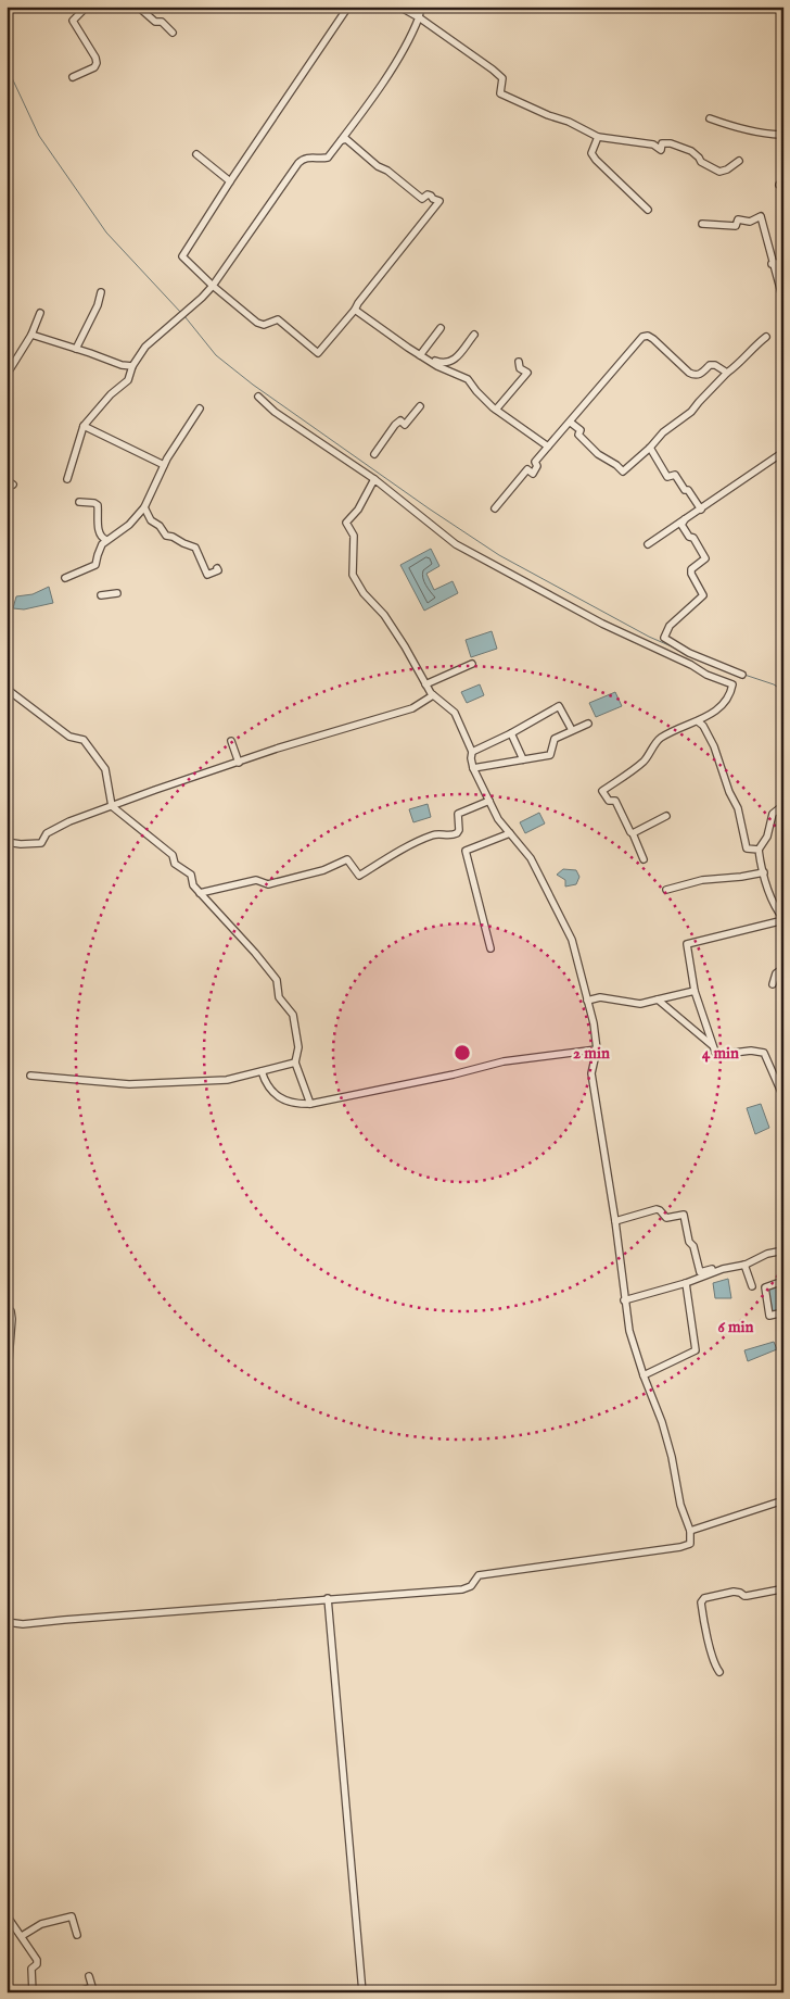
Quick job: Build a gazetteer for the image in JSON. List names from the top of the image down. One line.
{"rings":["2 min","4 min","6 min"]}
